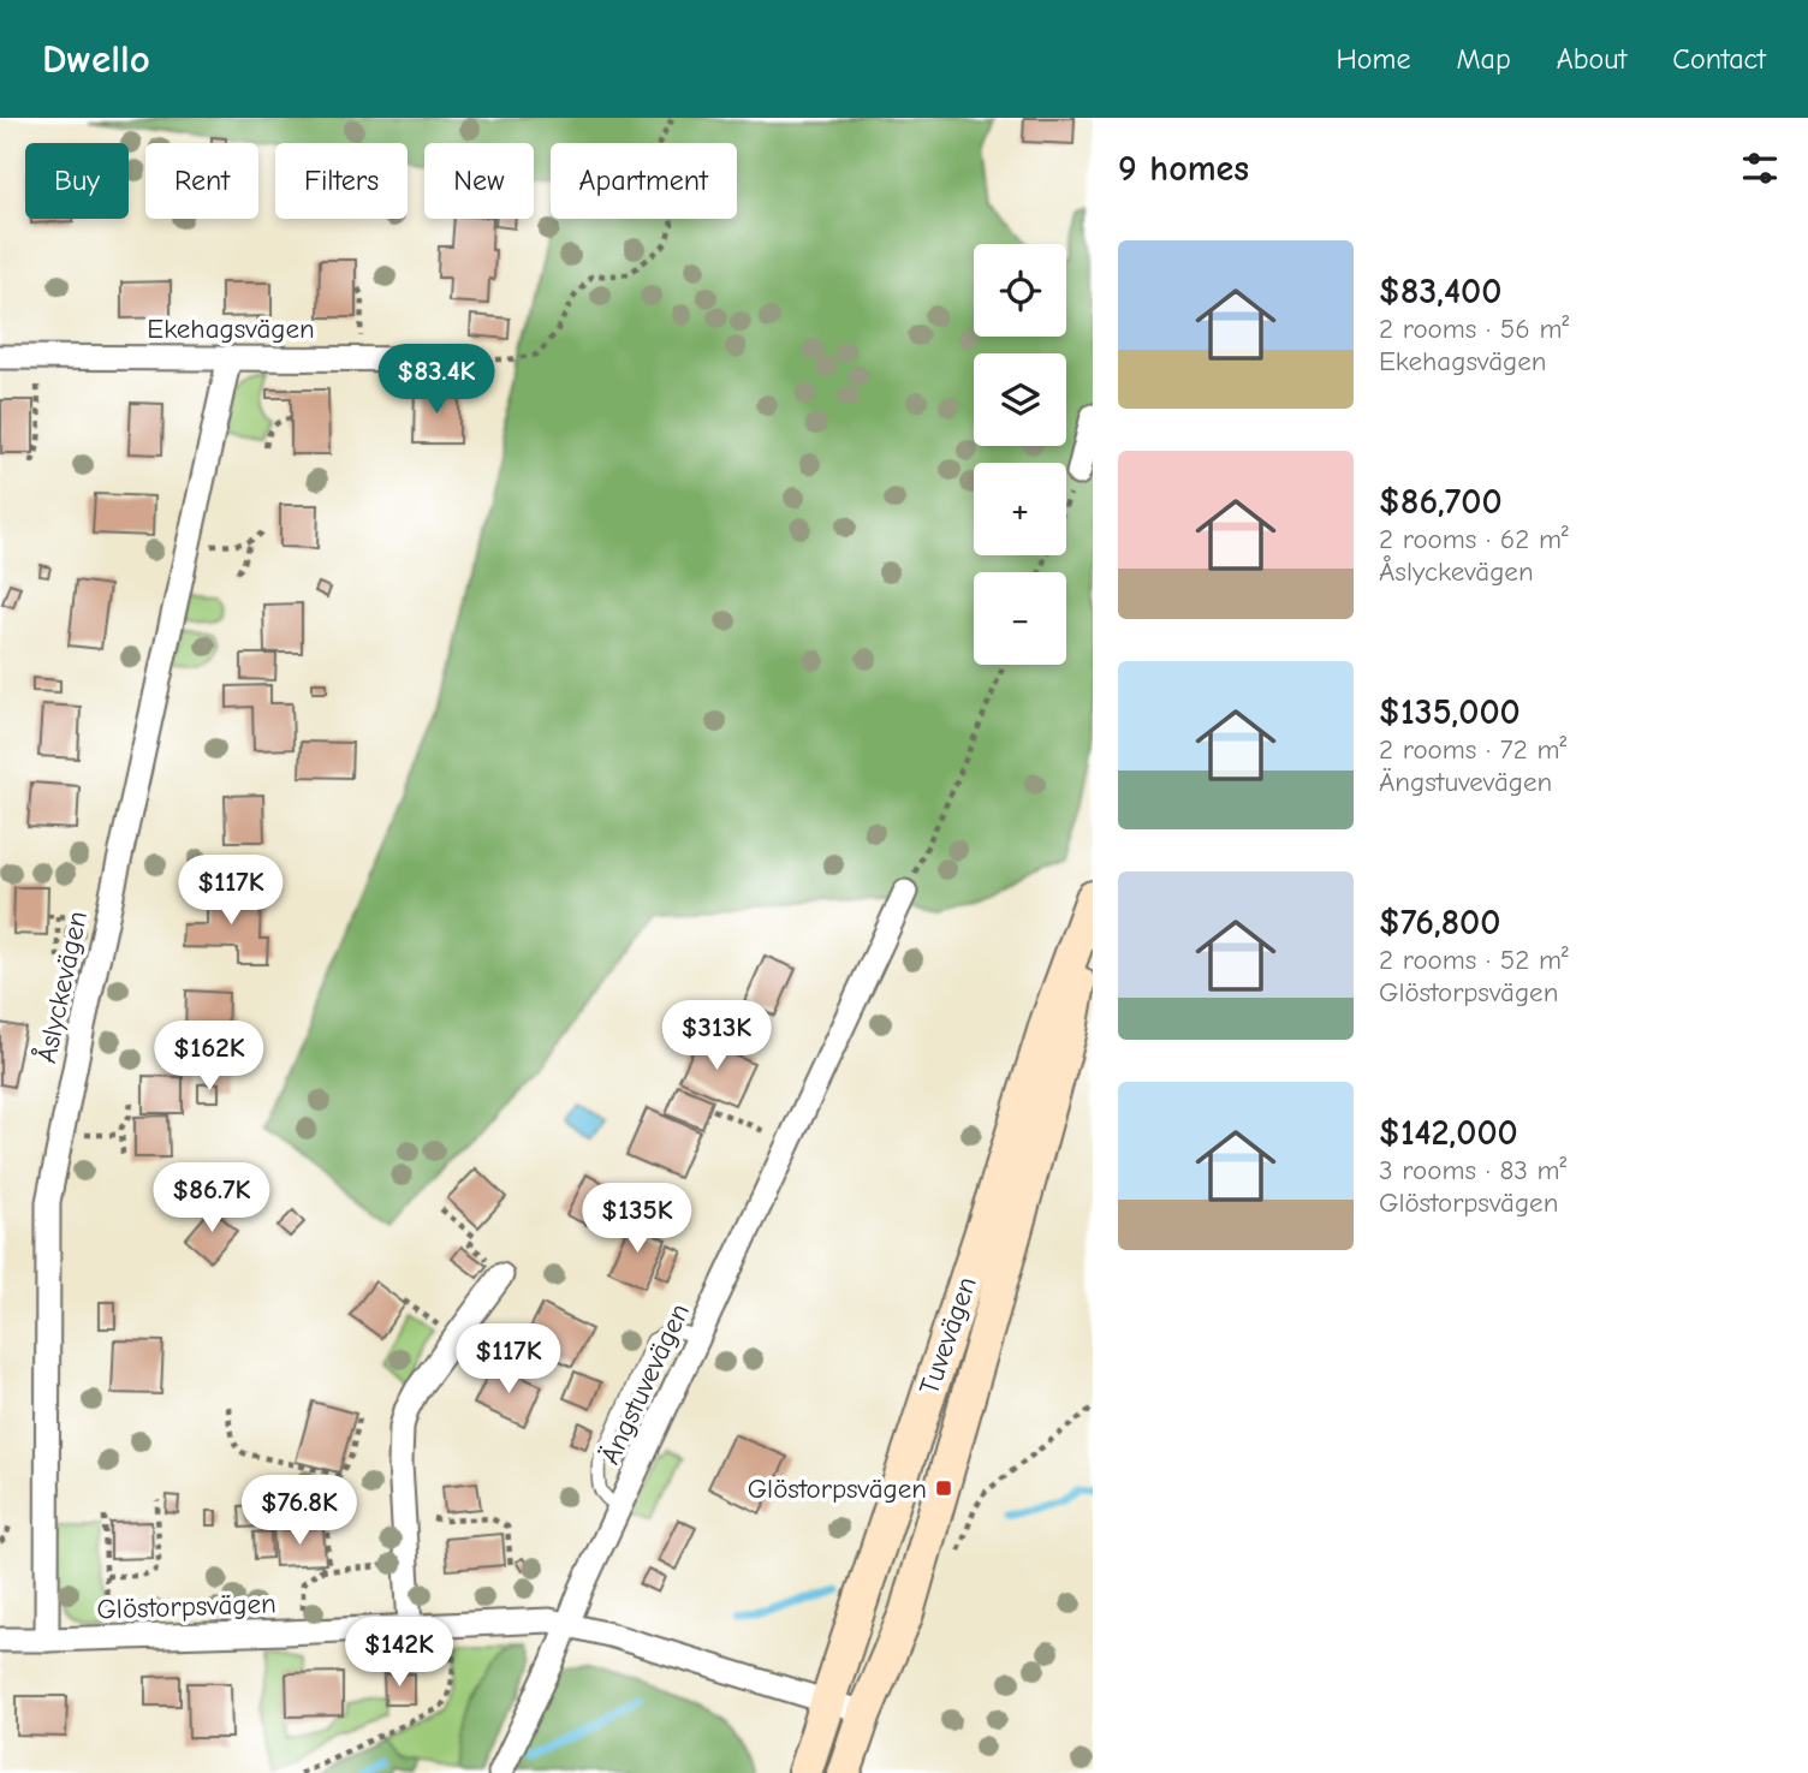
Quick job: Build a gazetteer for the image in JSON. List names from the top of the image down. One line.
{"streets":{"main road":["Tuvevägen"],"street":["Ekehagsvägen","Åslyckevägen","Ängstuvevägen","Glöstorpsvägen"]},"crossings":[["Ekehagsvägen","Åslyckevägen"],["Åslyckevägen","Glöstorpsvägen"],["Tuvevägen","Glöstorpsvägen"],["Ängstuvevägen","Glöstorpsvägen"]],"places":{"transit":["Glöstorpsvägen"]},"page":{"header":"Dwello","nav":["Home","Map","About","Contact"],"heading":"9 homes","chip":["Buy","Rent","Filters","New","Apartment"],"list":[{"name":"$83,400","note":"2 rooms · 56 m² · Ekehagsvägen"},{"name":"$86,700","note":"2 rooms · 62 m² · Åslyckevägen"},{"name":"$135,000","note":"2 rooms · 72 m² · Ängstuvevägen"},{"name":"$76,800","note":"2 rooms · 52 m² · Glöstorpsvägen"},{"name":"$142,000","note":"3 rooms · 83 m² · Glöstorpsvägen"}],"map_buttons":["+","−"],"price":["$83.4K","$117K","$313K","$162K","$86.7K","$135K","$117K","$76.8K","$142K"]}}
